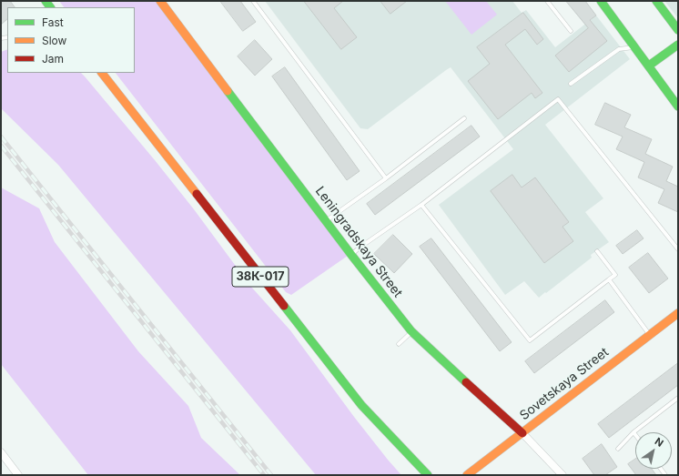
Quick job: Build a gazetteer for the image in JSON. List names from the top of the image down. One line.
{"streets":{"street":["Leningradskaya Street","38К-017","Sovetskaya Street"]},"crossings":[["Leningradskaya Street","Sovetskaya Street"]],"legend":["Fast","Slow","Jam"],"north":"top right"}
